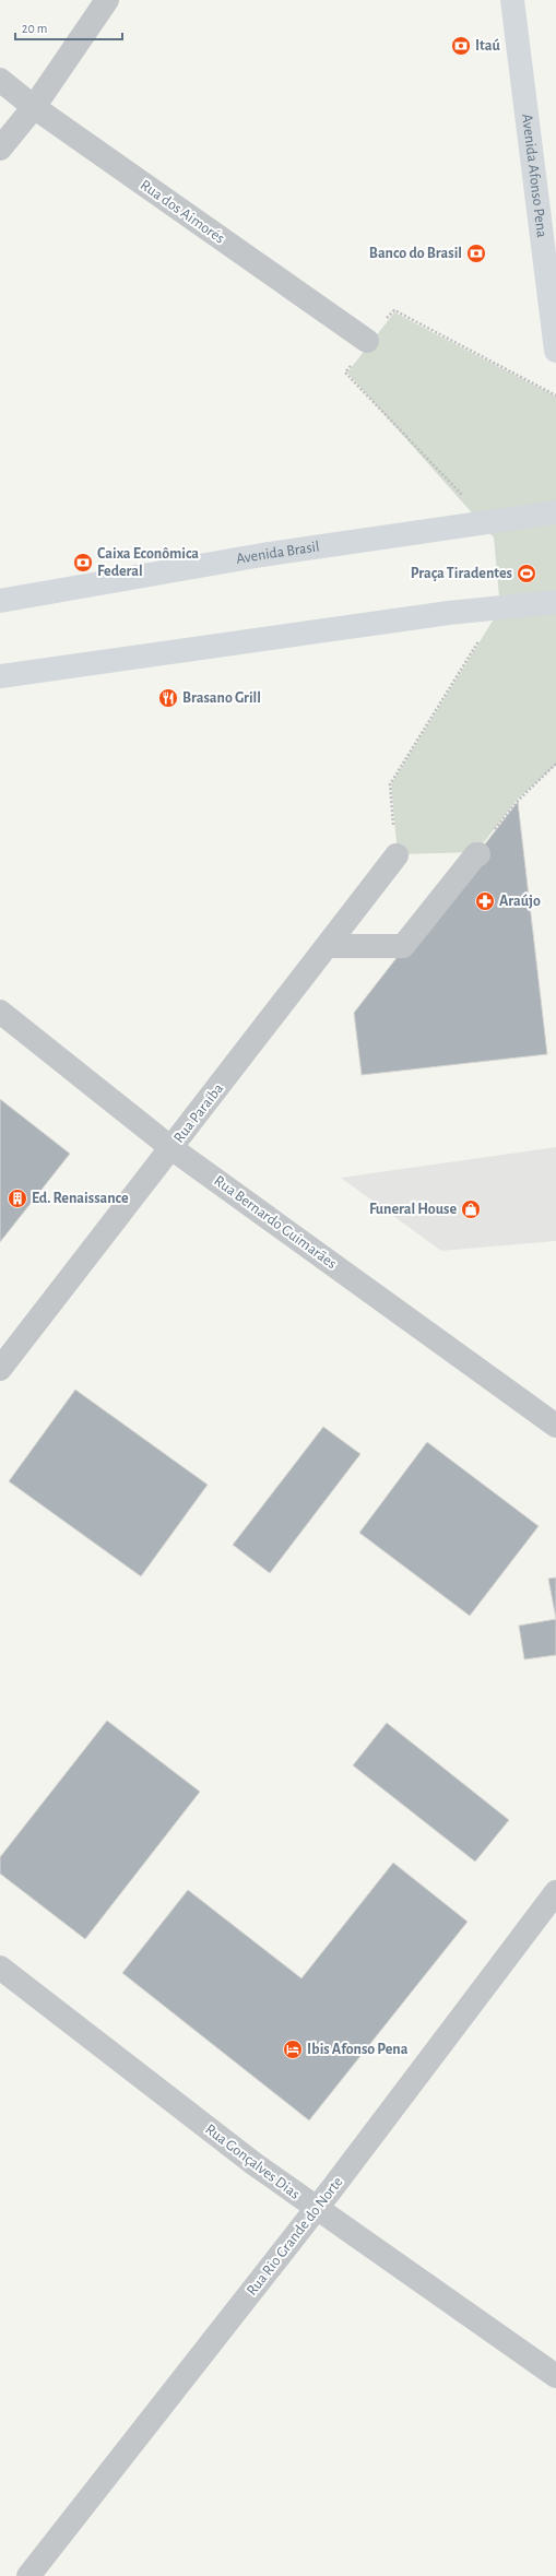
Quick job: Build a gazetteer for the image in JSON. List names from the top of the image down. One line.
{"streets":{"main road":["Avenida Afonso Pena","Avenida Brasil"],"street":["Rua dos Aimorés","Rua Paraíba","Rua Bernardo Guimarães","Rua Gonçalves Dias","Rua Rio Grande do Norte"]},"crossings":[["Rua Paraíba","Rua Bernardo Guimarães"],["Rua Gonçalves Dias","Rua Rio Grande do Norte"]],"places":{"bank":["Itaú","Banco do Brasil","Caixa Econômica Federal"],"sports":["Praça Tiradentes"],"restaurant":["Brasano Grill"],"pharmacy":["Araújo"],"building":["Ed. Renaissance"],"shop":["Funeral House"],"hotel":["Ibis Afonso Pena"]},"scale_bar":"20 m"}
